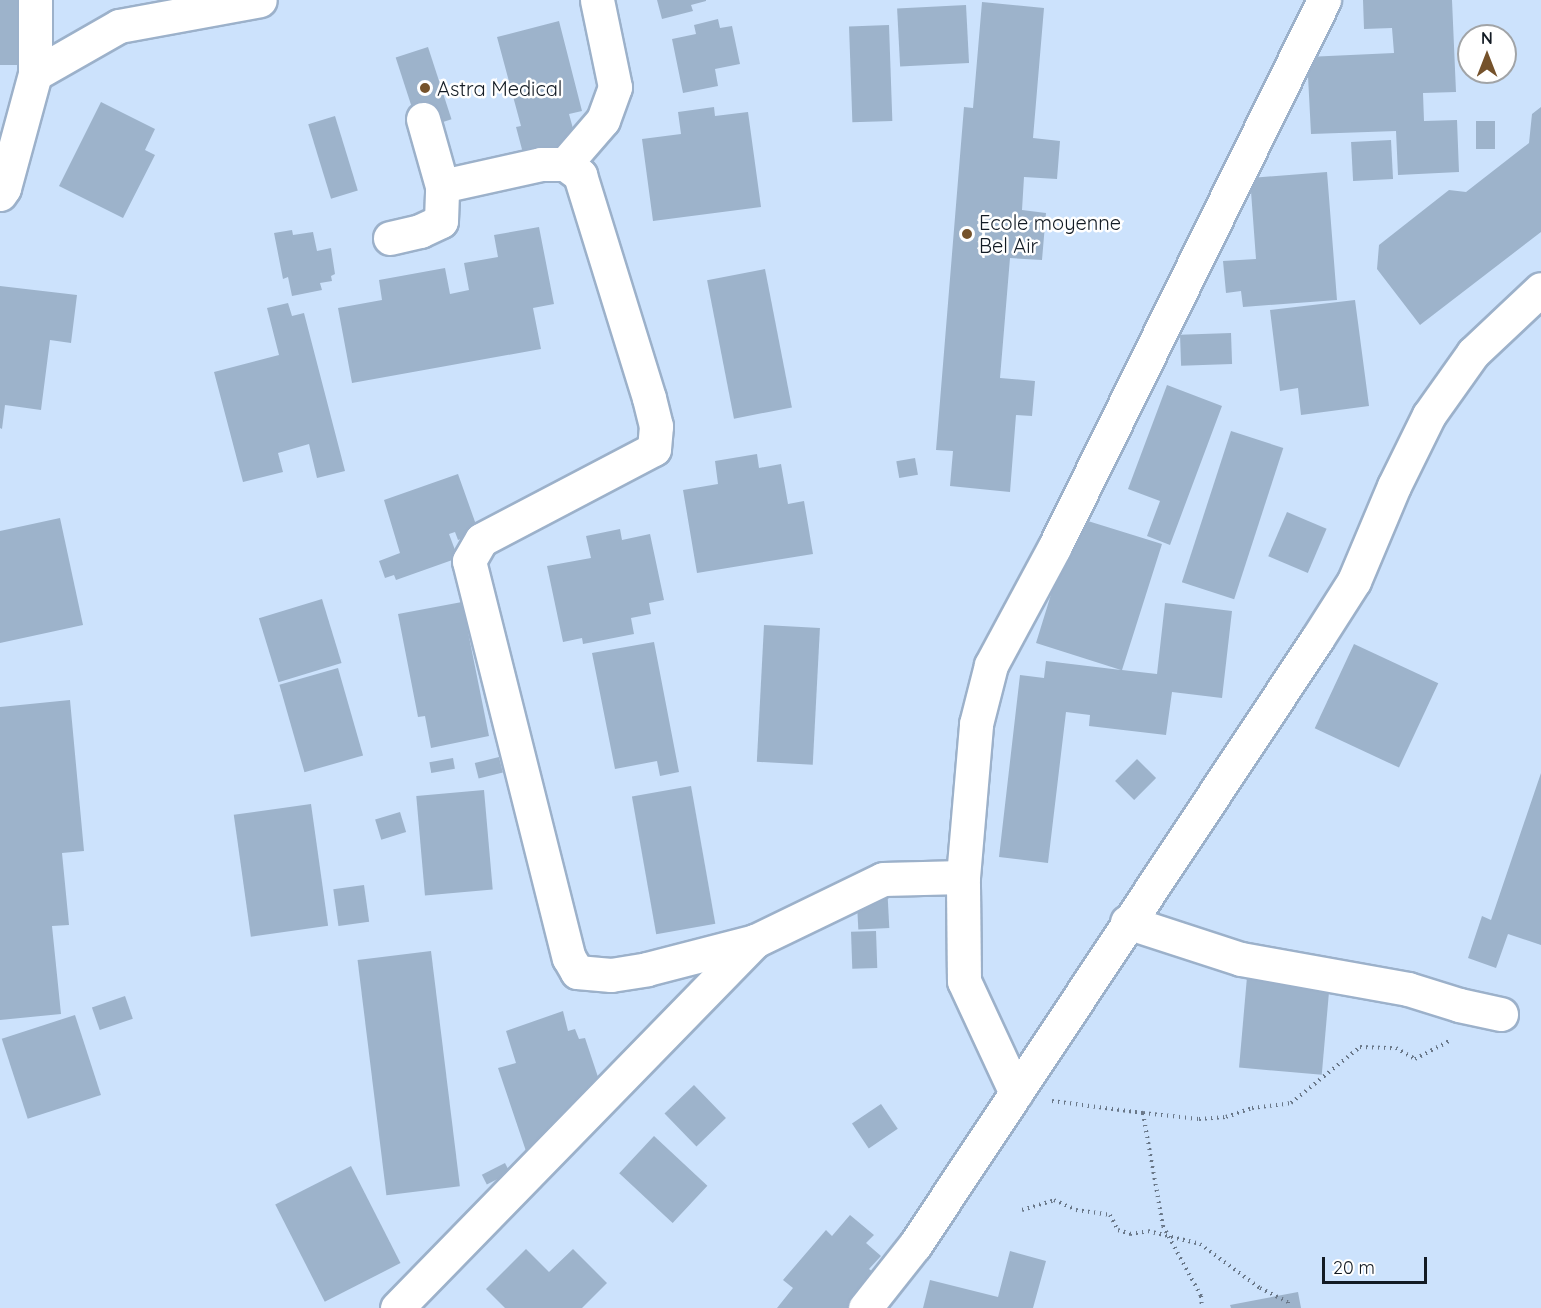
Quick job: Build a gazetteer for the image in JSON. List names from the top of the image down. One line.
{"places":["Astra Medical","Ecole moyenne Bel Air"],"scale_bar":"20 m","north":"top"}
